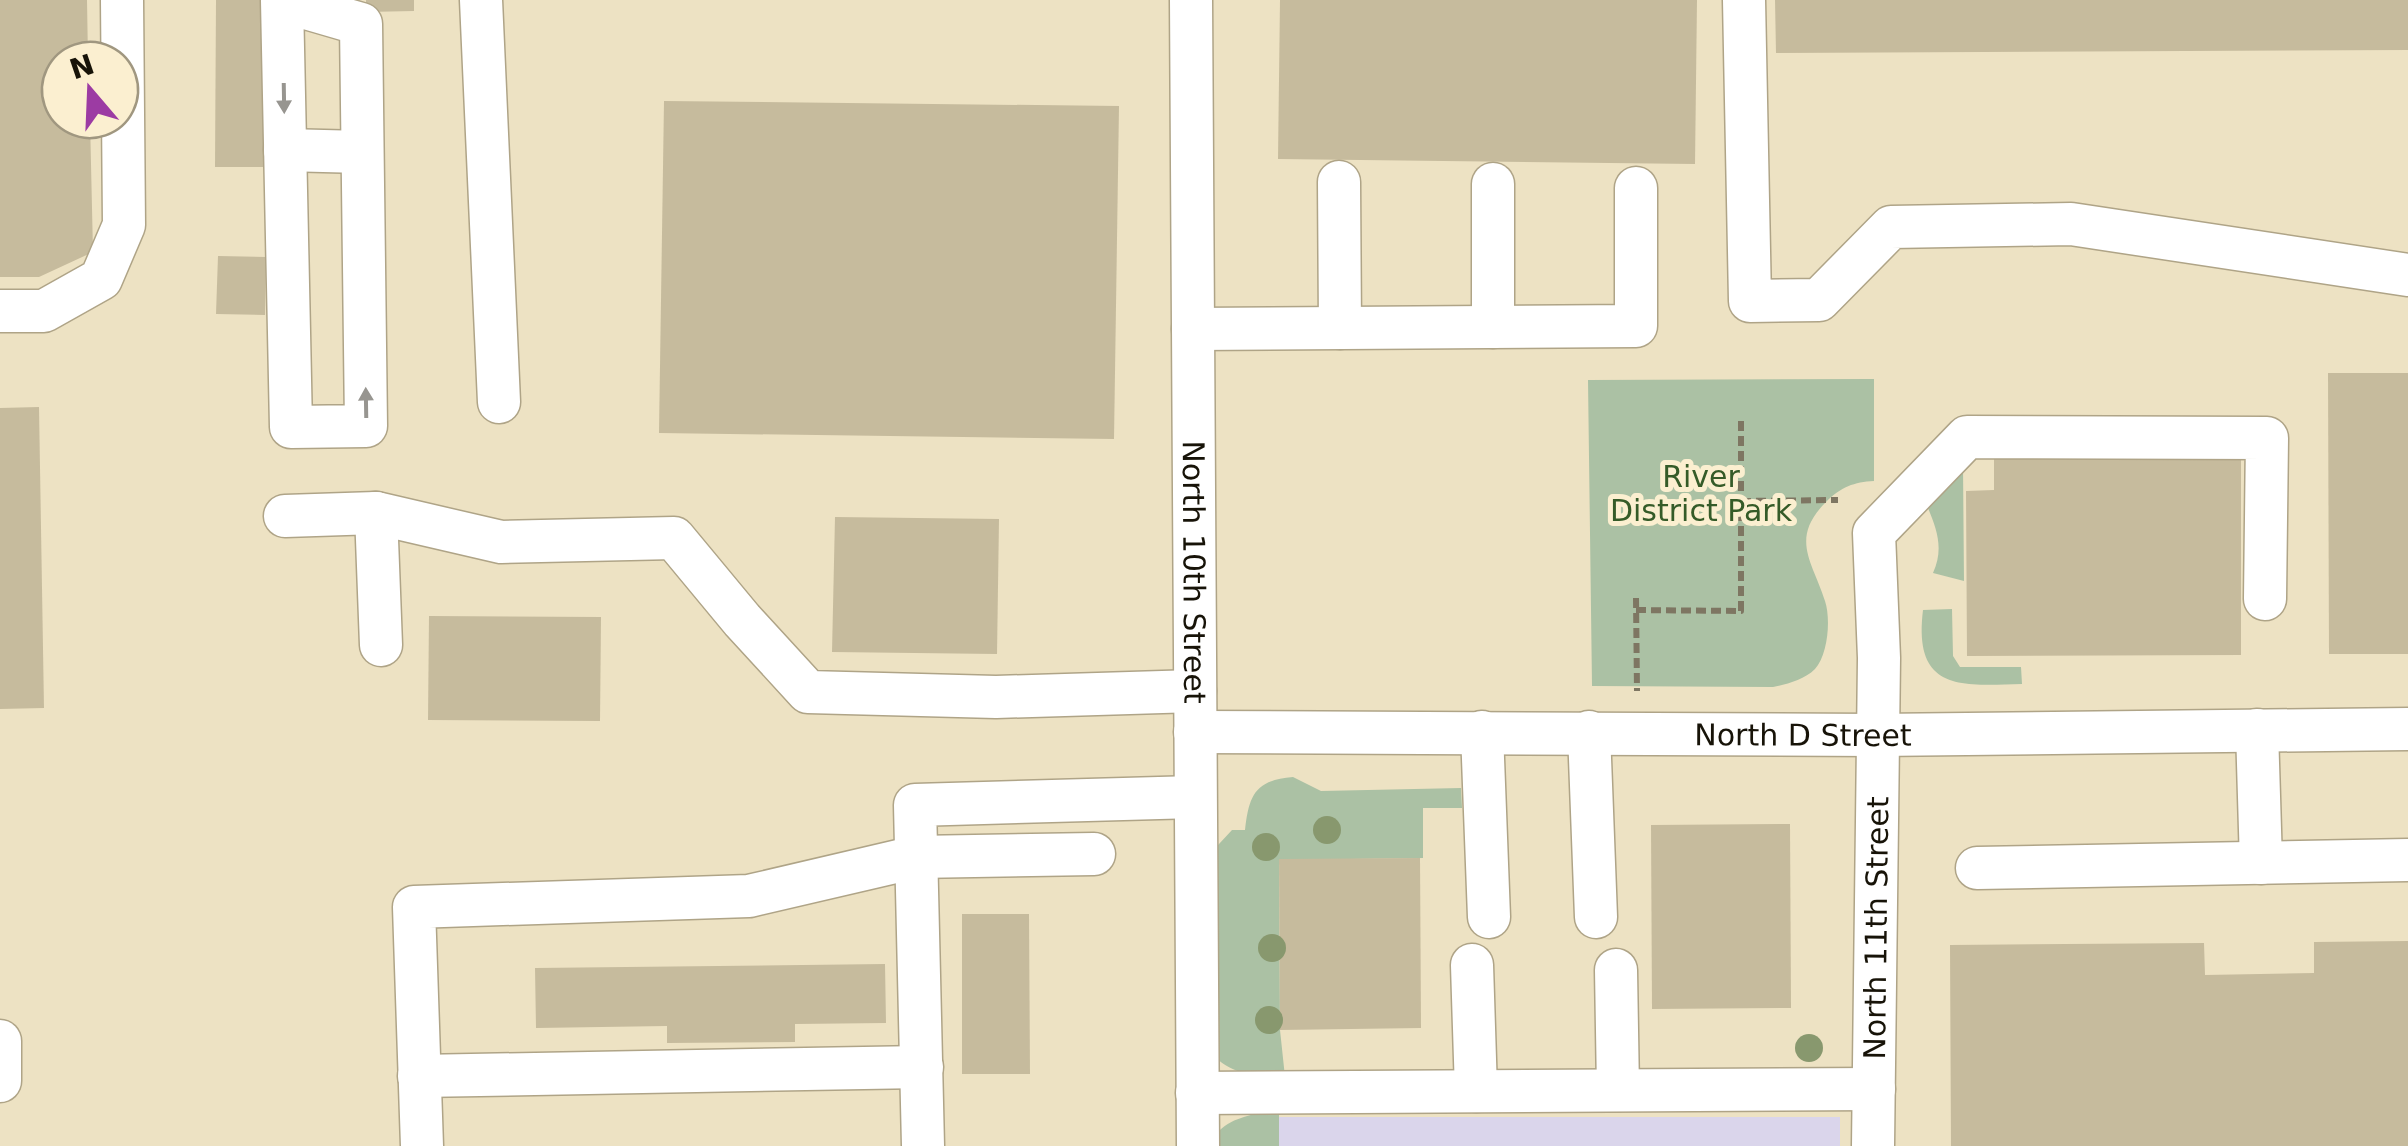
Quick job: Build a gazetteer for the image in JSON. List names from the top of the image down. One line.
{"streets":{"street":["North 10th Street","North D Street","North 11th Street"]},"crossings":[["North 10th Street","North D Street"],["North D Street","North 11th Street"]],"parks":["River District Park"],"north":"top"}
